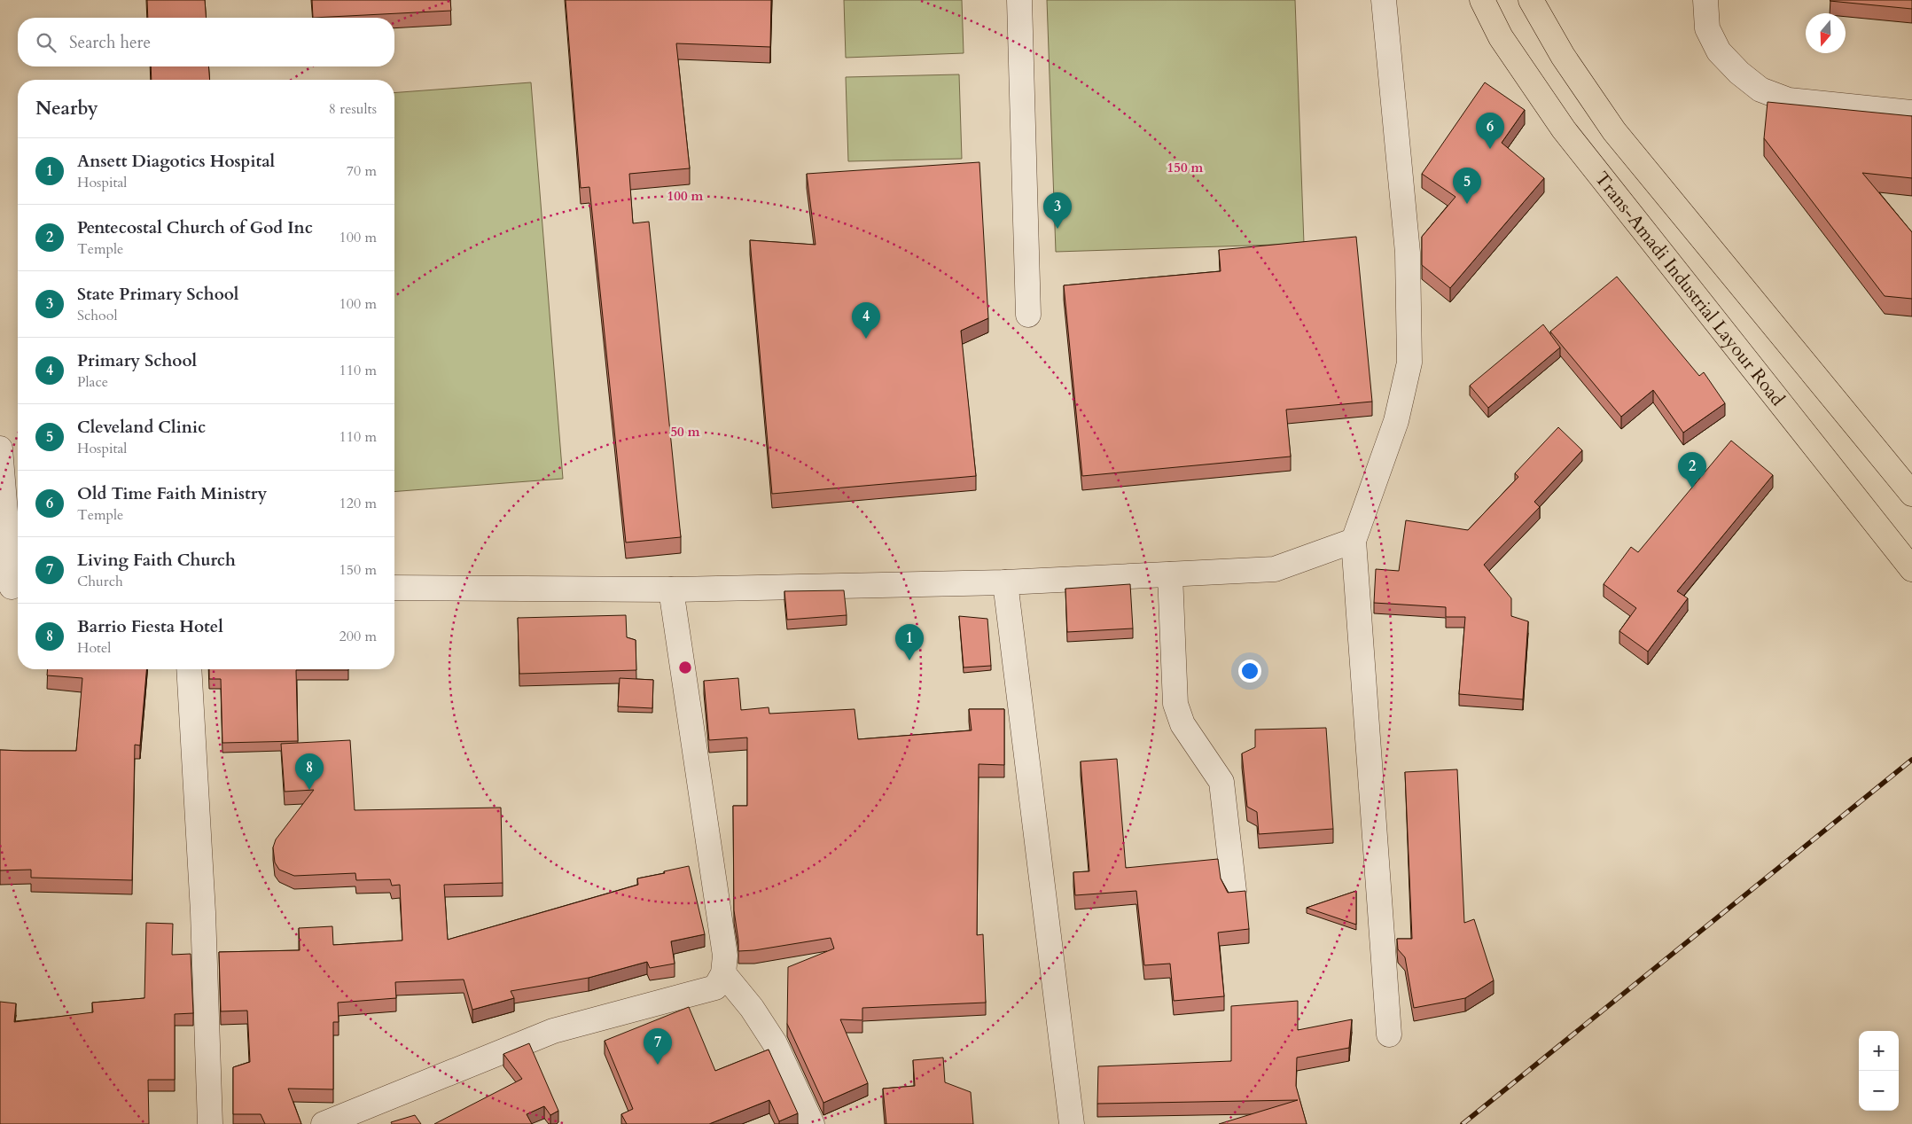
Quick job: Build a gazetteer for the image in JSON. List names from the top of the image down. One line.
{"streets":{"main road":["Trans-Amadi Industrial Layour Road"]},"north":"bottom","page":{"search":"Search here","heading":["Nearby","8 results"],"pins":["6","5","3","4","2","1","8","7"],"list":[{"mark":"1","name":"Ansett Diagotics Hospital","note":"Hospital","value":"70 m"},{"mark":"2","name":"Pentecostal Church of God Inc","note":"Temple","value":"100 m"},{"mark":"3","name":"State Primary School","note":"School","value":"100 m"},{"mark":"4","name":"Primary School","note":"Place","value":"110 m"},{"mark":"5","name":"Cleveland Clinic","note":"Hospital","value":"110 m"},{"mark":"6","name":"Old Time Faith Ministry","note":"Temple","value":"120 m"},{"mark":"7","name":"Living Faith Church","note":"Church","value":"150 m"},{"mark":"8","name":"Barrio Fiesta Hotel","note":"Hotel","value":"200 m"}],"map_buttons":["+","−"]},"rings":["150 m","100 m","50 m"]}
